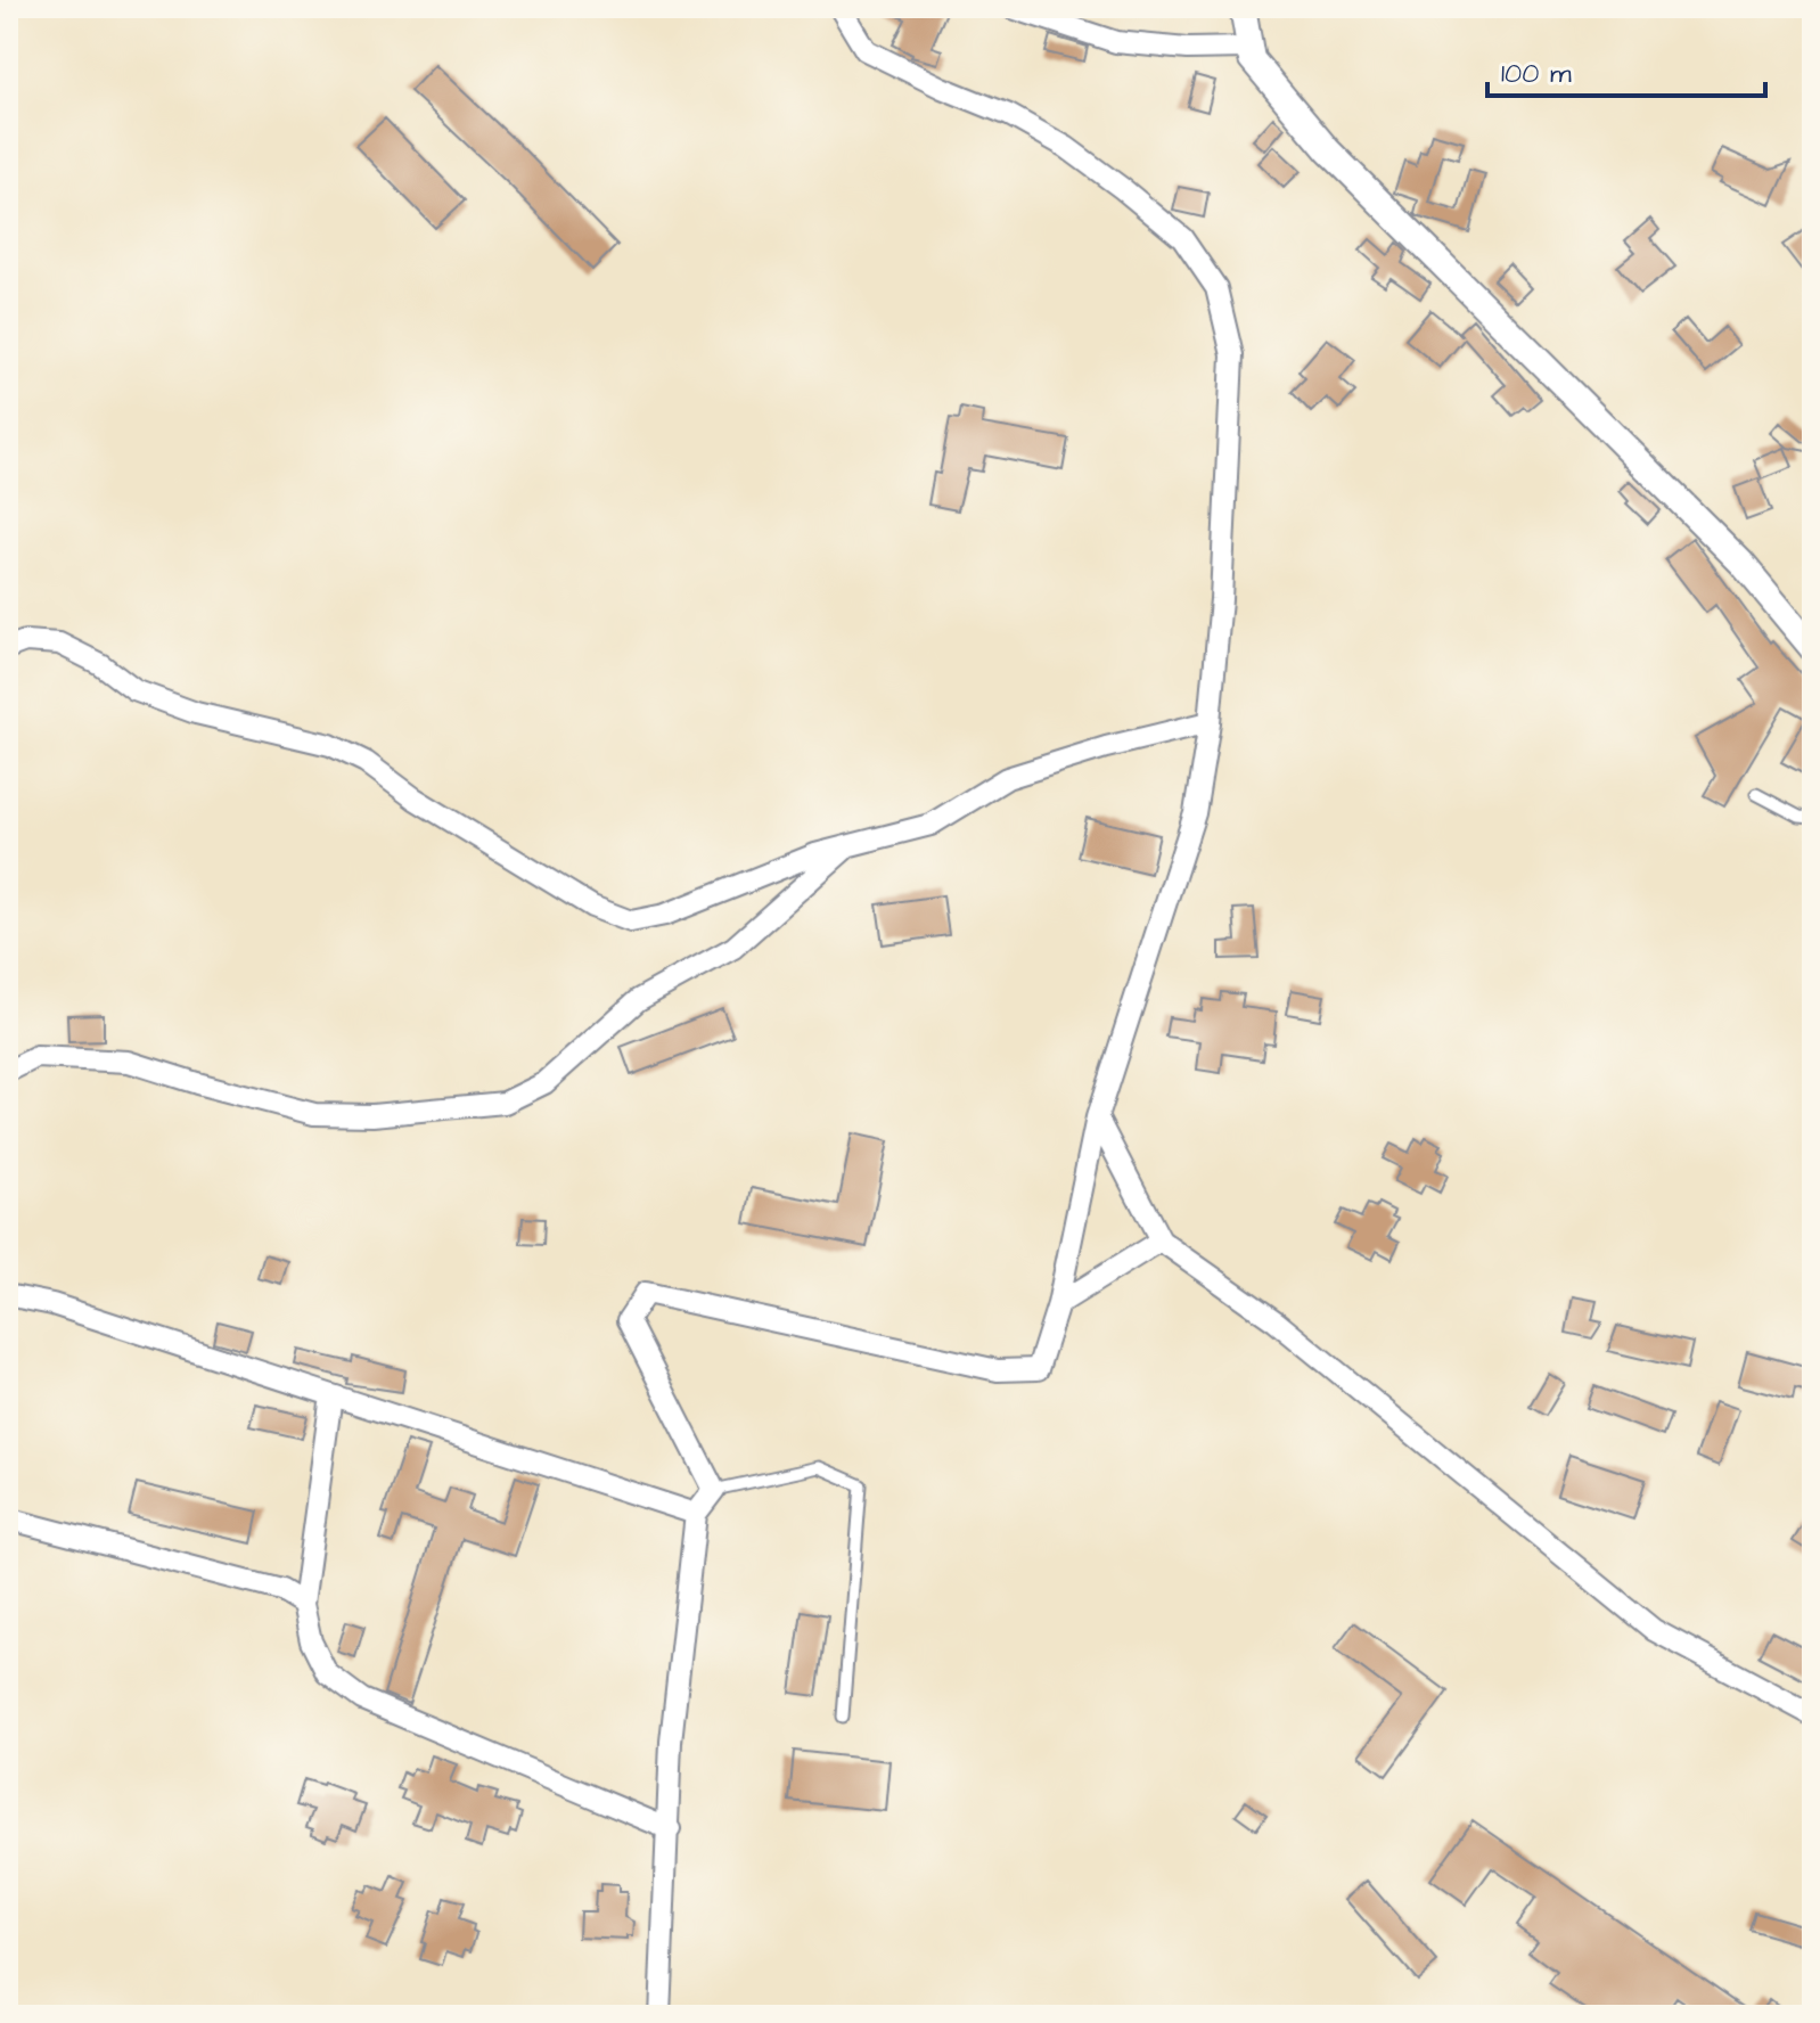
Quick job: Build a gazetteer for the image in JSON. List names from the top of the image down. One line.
{"scale_bar":"100 m"}
